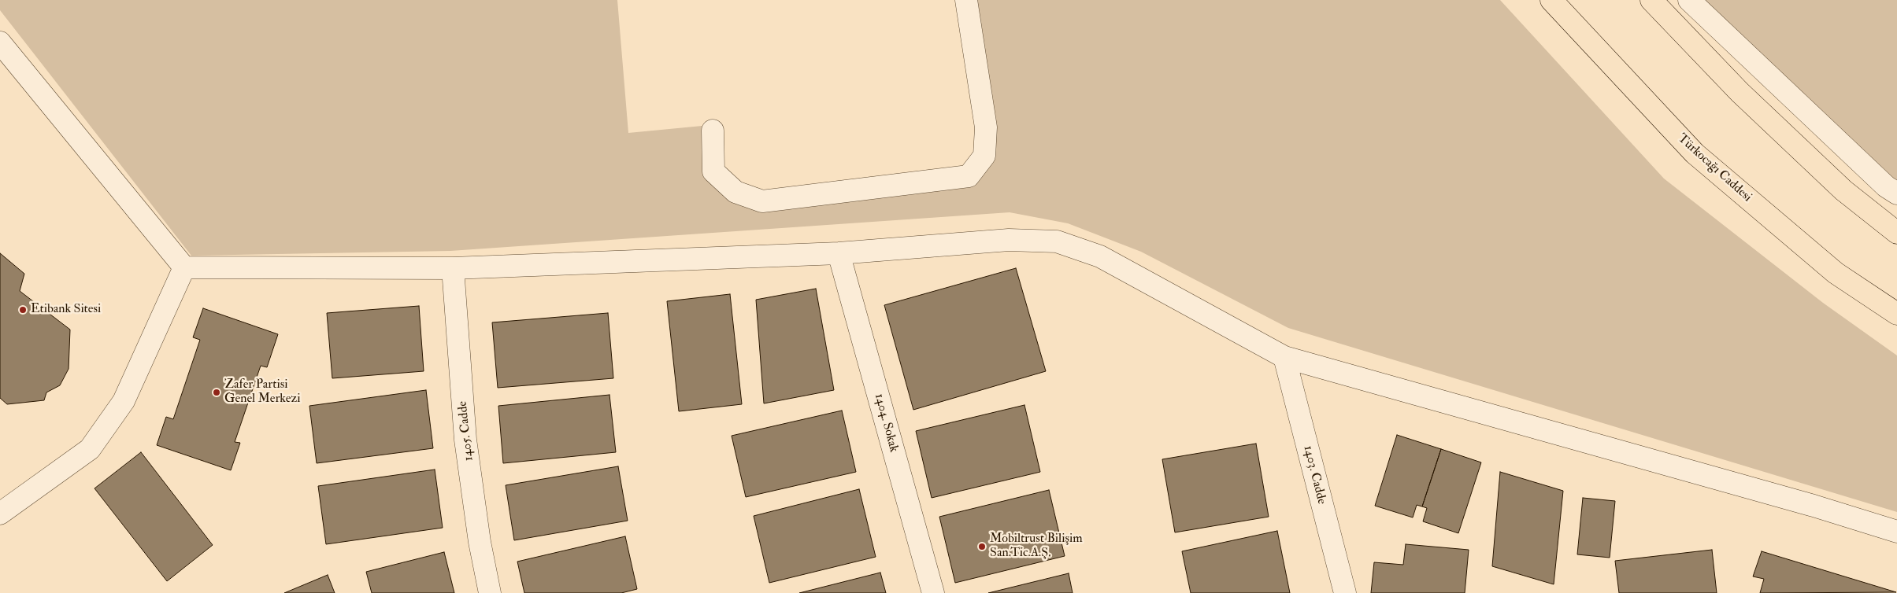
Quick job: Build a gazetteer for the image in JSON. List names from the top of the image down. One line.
{"streets":{"main road":["Türkocağı Caddesi"],"street":["1404. Sokak","1405. Cadde","1403. Cadde"]},"places":["Etibank Sitesi","Zafer Partisi Genel Merkezi","Mobiltrust Bilişim San.Tic.A.Ş."]}
